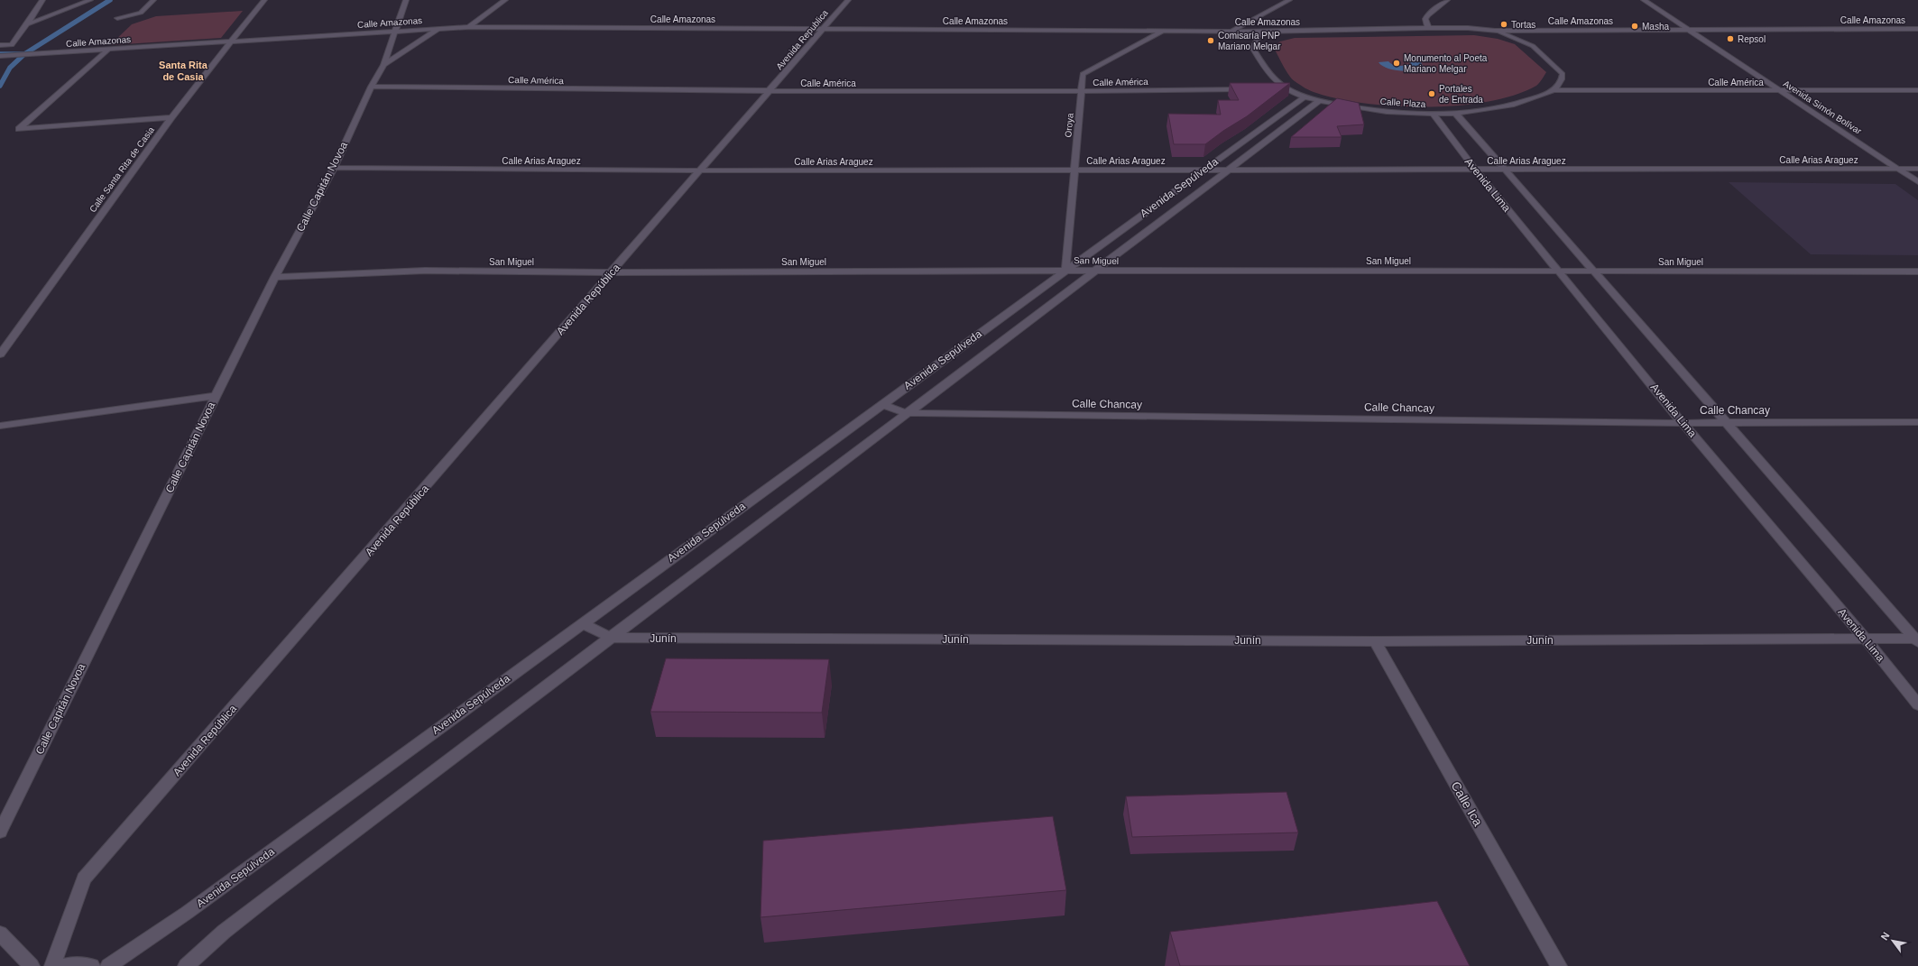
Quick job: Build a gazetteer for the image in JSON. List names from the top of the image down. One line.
{"streets":{"street":["Calle Amazonas","Avenida Republica","Calle América","Calle Plaza","Avenida Simón Bolívar","Oroya","Calle Arias Araguez","Calle Santa Rita de Casia","Avenida Lima","Calle Capitán Novoa","Avenida Sepúlveda","San Miguel","Avenida República","Calle Chancay","Junín","Calle Ica"]},"crossings":[["Calle Amazonas","Avenida Republica"],["Calle Amazonas","Calle Plaza"],["Calle Amazonas","Avenida Simón Bolívar"],["Calle Amazonas","Oroya"],["Calle Amazonas","Calle Santa Rita de Casia"],["Calle Amazonas","Calle Capitán Novoa"],["Avenida Republica","Calle América"],["Avenida Republica","Avenida República"],["Calle América","Calle Plaza"],["Calle América","Avenida Simón Bolívar"],["Calle América","Oroya"],["Calle América","Calle Capitán Novoa"],["Calle América","Avenida República"],["Calle Plaza","Avenida Lima"],["Calle Plaza","Avenida Sepúlveda"],["Avenida Simón Bolívar","Calle Arias Araguez"],["Oroya","Calle Arias Araguez"],["Oroya","Avenida Sepúlveda"],["Oroya","San Miguel"],["Calle Arias Araguez","Avenida Lima"],["Calle Arias Araguez","Calle Capitán Novoa"],["Calle Arias Araguez","Avenida Sepúlveda"],["Calle Arias Araguez","Avenida República"],["Avenida Lima","San Miguel"],["Avenida Lima","Calle Chancay"],["Avenida Lima","Junín"],["Calle Capitán Novoa","San Miguel"],["Avenida Sepúlveda","San Miguel"],["Avenida Sepúlveda","Calle Chancay"],["Avenida Sepúlveda","Junín"],["San Miguel","Avenida República"],["Junín","Calle Ica"]],"districts":["Santa Rita de Casia"],"places":["Tortas","Masha","Repsol","Comisaría PNP Mariano Melgar","Monumento al Poeta Mariano Melgar","Portales de Entrada"],"north":"top left"}
